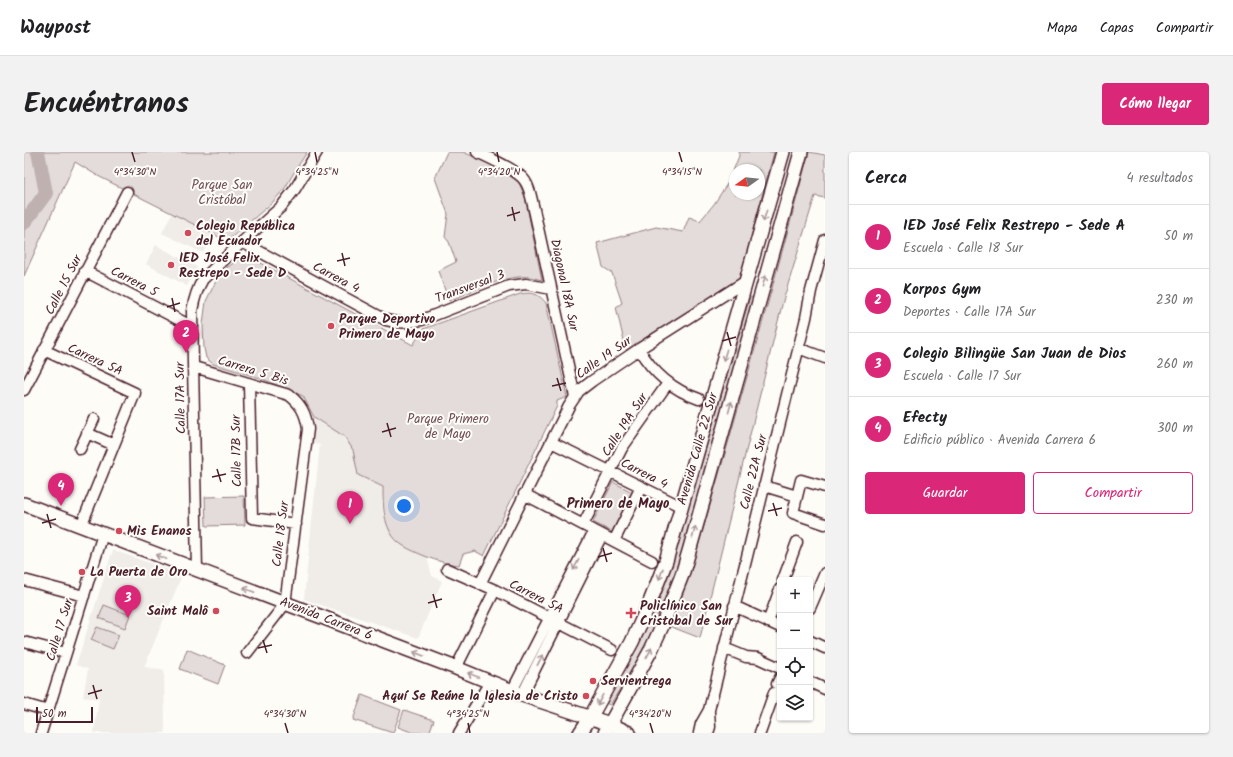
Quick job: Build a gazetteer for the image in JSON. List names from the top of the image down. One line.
{"streets":{"main road":["Avenida Calle 22 Sur","Avenida Carrera 6"],"street":["Carrera 4","Carrera 5","Calle 15 Sur","Diagonal 18A Sur","Transversal 3","Calle 19 Sur","Carrera 5A","Carrera 5 Bis","Calle 17A Sur","Calle 19A Sur","Calle 17B Sur","Calle 22A Sur","Calle 18 Sur","Calle 17 Sur"]},"crossings":[["Carrera 4","Transversal 3"],["Carrera 4","Calle 19 Sur"],["Carrera 4","Calle 17A Sur"],["Carrera 4","Calle 19A Sur"],["Carrera 4","Avenida Calle 22 Sur"],["Carrera 5","Calle 15 Sur"],["Carrera 5","Calle 17A Sur"],["Calle 15 Sur","Carrera 5A"],["Diagonal 18A Sur","Transversal 3"],["Diagonal 18A Sur","Calle 19 Sur"],["Calle 19 Sur","Carrera 5A"],["Calle 19 Sur","Avenida Calle 22 Sur"],["Carrera 5 Bis","Calle 17A Sur"],["Carrera 5 Bis","Calle 17B Sur"],["Carrera 5 Bis","Calle 18 Sur"],["Calle 17A Sur","Avenida Carrera 6"],["Avenida Calle 22 Sur","Avenida Carrera 6"],["Calle 17B Sur","Calle 18 Sur"],["Calle 18 Sur","Avenida Carrera 6"],["Avenida Carrera 6","Calle 17 Sur"]],"one_way":["Avenida Carrera 6"],"districts":["Primero de Mayo"],"parks":["Parque San Cristóbal","Parque Primero de Mayo"],"places":{"other":["Colegio República del Ecuador","IED José Felix Restrepo - Sede D","Parque Deportivo Primero de Mayo","Mis Enanos","La Puerta de Oro","Saint Malô","Servientrega","Aquí Se Reúne la Iglesia de Cristo"],"health":["Policlínico San Cristobal de Sur"]},"scale_bar":"50 m","north":"left","page":{"header":"Waypost","nav":["Mapa","Capas","Compartir"],"title":"Encuéntranos","buttons":["Cómo llegar",["Guardar","Compartir"]],"heading":["Cerca","4 resultados"],"list":[{"mark":"1","name":"IED José Felix Restrepo - Sede A","note":"Escuela · Calle 18 Sur","value":"50 m"},{"mark":"2","name":"Korpos Gym","note":"Deportes · Calle 17A Sur","value":"230 m"},{"mark":"3","name":"Colegio Bilingüe San Juan de Dios","note":"Escuela · Calle 17 Sur","value":"260 m"},{"mark":"4","name":"Efecty","note":"Edificio público · Avenida Carrera 6","value":"300 m"}],"pins":["2","4","1","3"],"map_buttons":["+","−"],"scale":"50 m"},"coordinates":["4°34'30\"N","4°34'25\"N","4°34'20\"N","4°34'15\"N"]}
